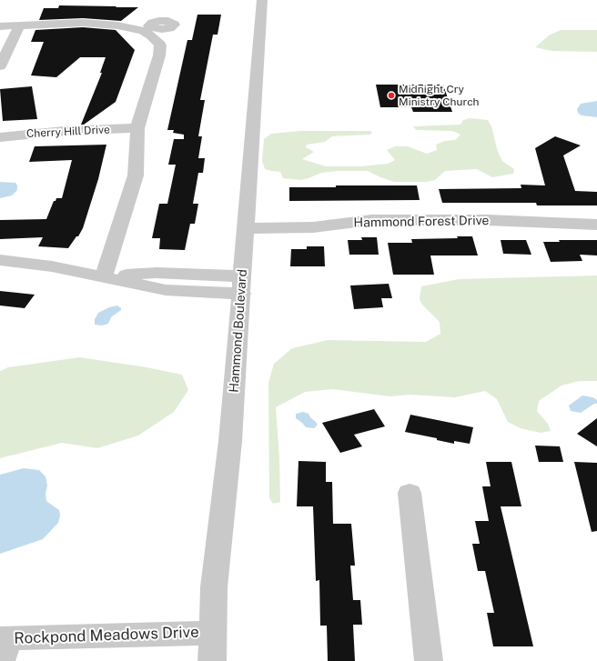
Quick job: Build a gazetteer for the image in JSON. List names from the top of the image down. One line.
{"streets":{"street":["Cherry Hill Drive","Hammond Forest Drive","Hammond Boulevard","Rockpond Meadows Drive"]},"crossings":[["Hammond Forest Drive","Hammond Boulevard"],["Hammond Boulevard","Rockpond Meadows Drive"]],"places":["Midnight Cry Ministry Church"]}
